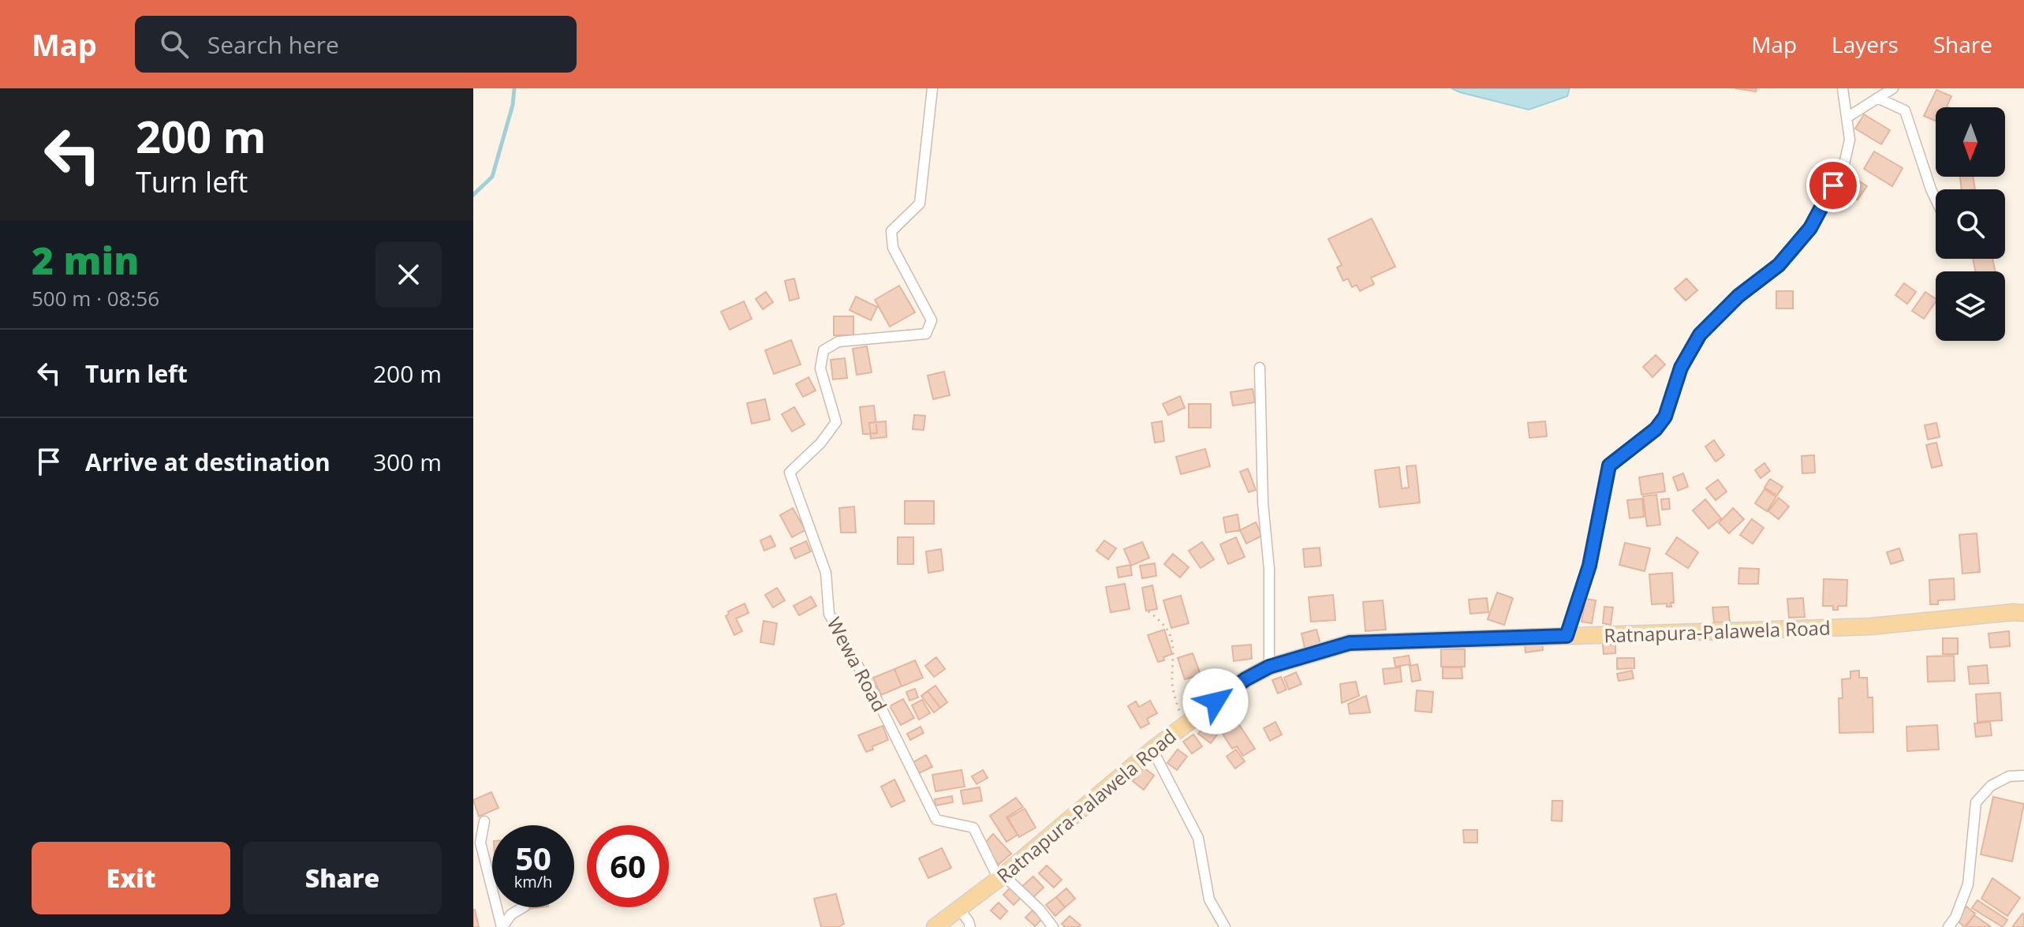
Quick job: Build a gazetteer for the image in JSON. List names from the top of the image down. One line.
{"streets":{"main road":["Ratnapura-Palawela Road"],"street":["Wewa Road"]},"crossings":[["Ratnapura-Palawela Road","Wewa Road"]],"north":"bottom","page":{"header":"Map","search":"Search here","nav":["Map","Layers","Share"],"turn":["200 m","Turn left"],"heading":["2 min","500 m · 08:56"],"list":[{"name":"Turn left","value":"200 m"},{"name":"Arrive at destination","value":"300 m"}],"speed":"50 km/h","limit":"60","buttons":["Exit","Share"]}}
